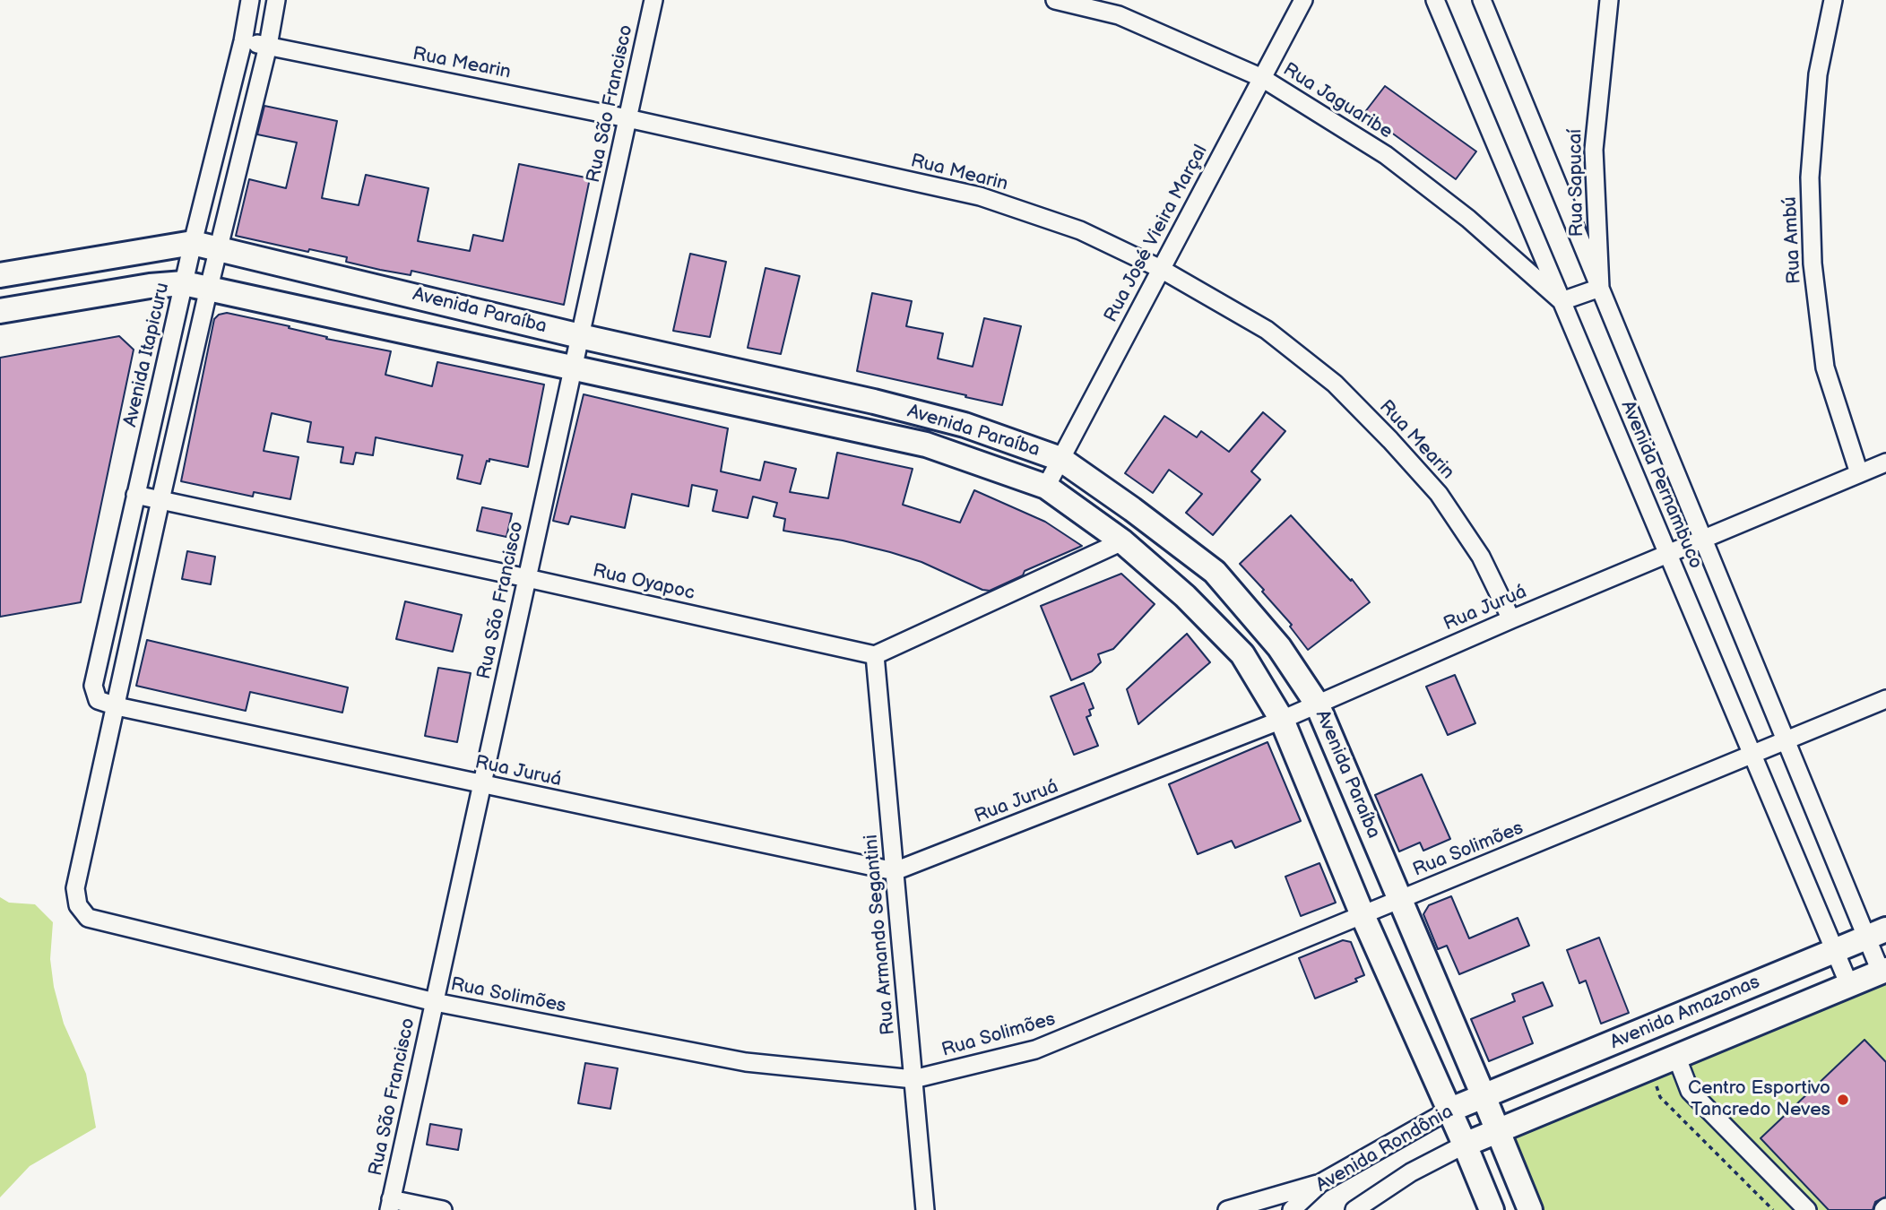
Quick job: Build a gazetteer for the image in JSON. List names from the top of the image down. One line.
{"streets":{"main road":["Avenida Paraíba","Avenida Amazonas","Avenida Rondônia"],"street":["Rua Mearin","Rua Jaguaribe","Rua São Francisco","Rua Sapucaí","Rua José Vieira Marçal","Rua Ambú","Avenida Itapicuru","Avenida Pernambuco","Rua Oyapoc","Rua Juruá","Rua Solimões","Rua Armando Segantini"]},"crossings":[["Rua Mearin","Rua São Francisco"],["Rua Mearin","Rua José Vieira Marçal"],["Rua Mearin","Avenida Itapicuru"],["Rua Mearin","Rua Juruá"],["Rua Jaguaribe","Rua José Vieira Marçal"],["Rua Jaguaribe","Avenida Pernambuco"],["Rua São Francisco","Avenida Paraíba"],["Rua São Francisco","Rua Oyapoc"],["Rua São Francisco","Rua Juruá"],["Rua São Francisco","Rua Solimões"],["Rua Sapucaí","Avenida Pernambuco"],["Rua José Vieira Marçal","Avenida Paraíba"],["Rua Ambú","Rua Juruá"],["Avenida Paraíba","Avenida Itapicuru"],["Avenida Paraíba","Rua Juruá"],["Avenida Paraíba","Rua Solimões"],["Avenida Paraíba","Avenida Amazonas"],["Avenida Paraíba","Avenida Rondônia"],["Avenida Itapicuru","Rua Oyapoc"],["Avenida Itapicuru","Rua Juruá"],["Avenida Itapicuru","Rua Solimões"],["Avenida Pernambuco","Rua Juruá"],["Avenida Pernambuco","Rua Solimões"],["Avenida Pernambuco","Avenida Amazonas"],["Rua Oyapoc","Rua Armando Segantini"],["Rua Juruá","Rua Solimões"],["Rua Juruá","Rua Armando Segantini"],["Rua Solimões","Rua Armando Segantini"],["Avenida Amazonas","Avenida Rondônia"]],"places":["Centro Esportivo Tancredo Neves"]}
